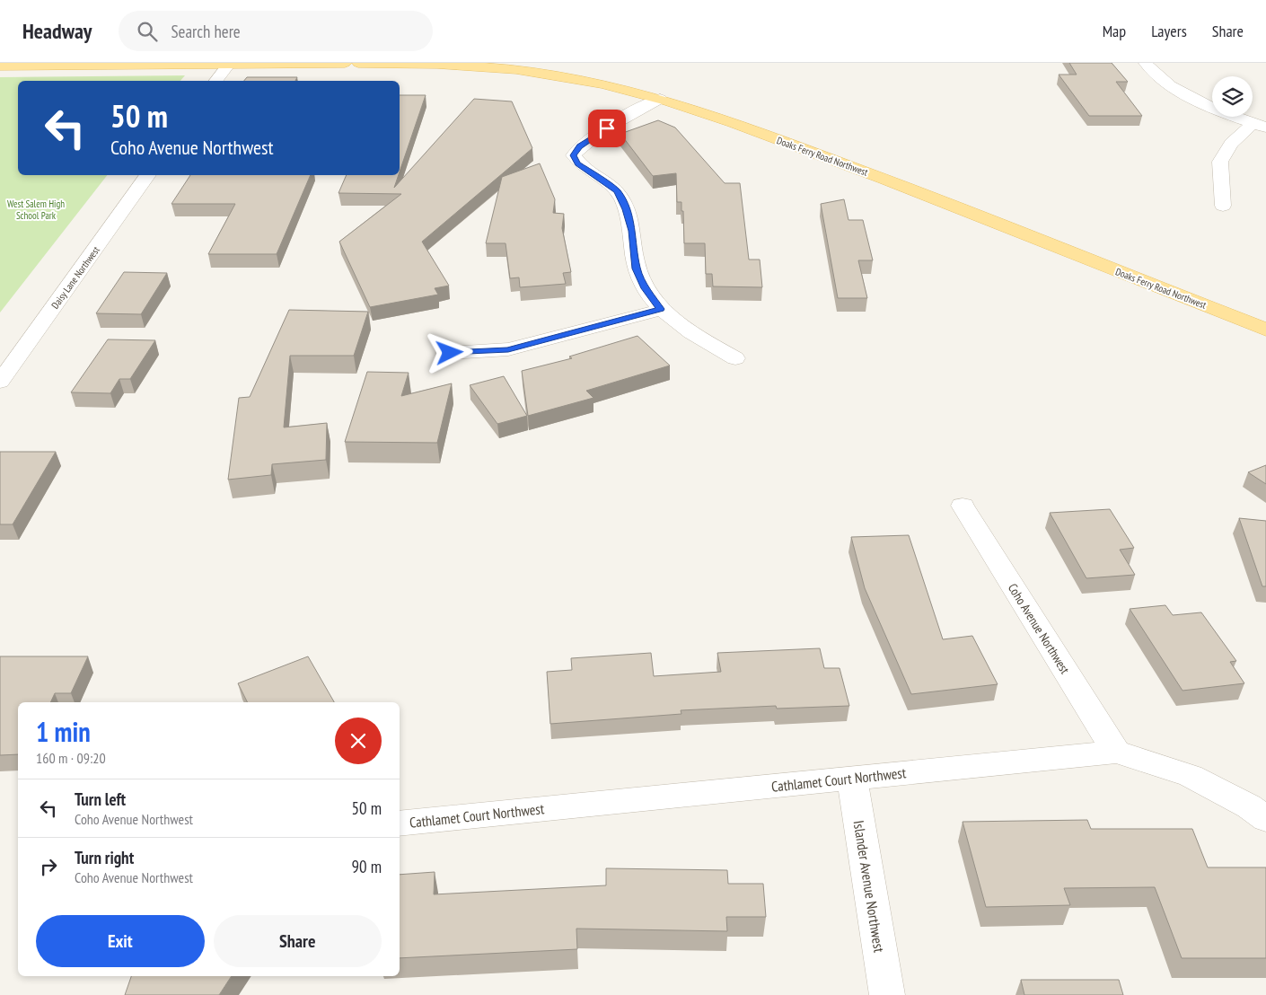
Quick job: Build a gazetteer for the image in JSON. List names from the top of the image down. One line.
{"streets":{"main road":["Doaks Ferry Road Northwest"],"street":["Daisy Lane Northwest","Coho Avenue Northwest","Cathlamet Court Northwest","Islander Avenue Northwest"]},"crossings":[["Coho Avenue Northwest","Cathlamet Court Northwest"],["Cathlamet Court Northwest","Islander Avenue Northwest"]],"parks":["West Salem High School Park"],"page":{"header":"Headway","search":"Search here","nav":["Map","Layers","Share"],"turn":["50 m","Coho Avenue Northwest"],"heading":["1 min","160 m · 09:20"],"list":[{"name":"Turn left","note":"Coho Avenue Northwest","value":"50 m"},{"name":"Turn right","note":"Coho Avenue Northwest","value":"90 m"}],"buttons":["Exit","Share"]}}
